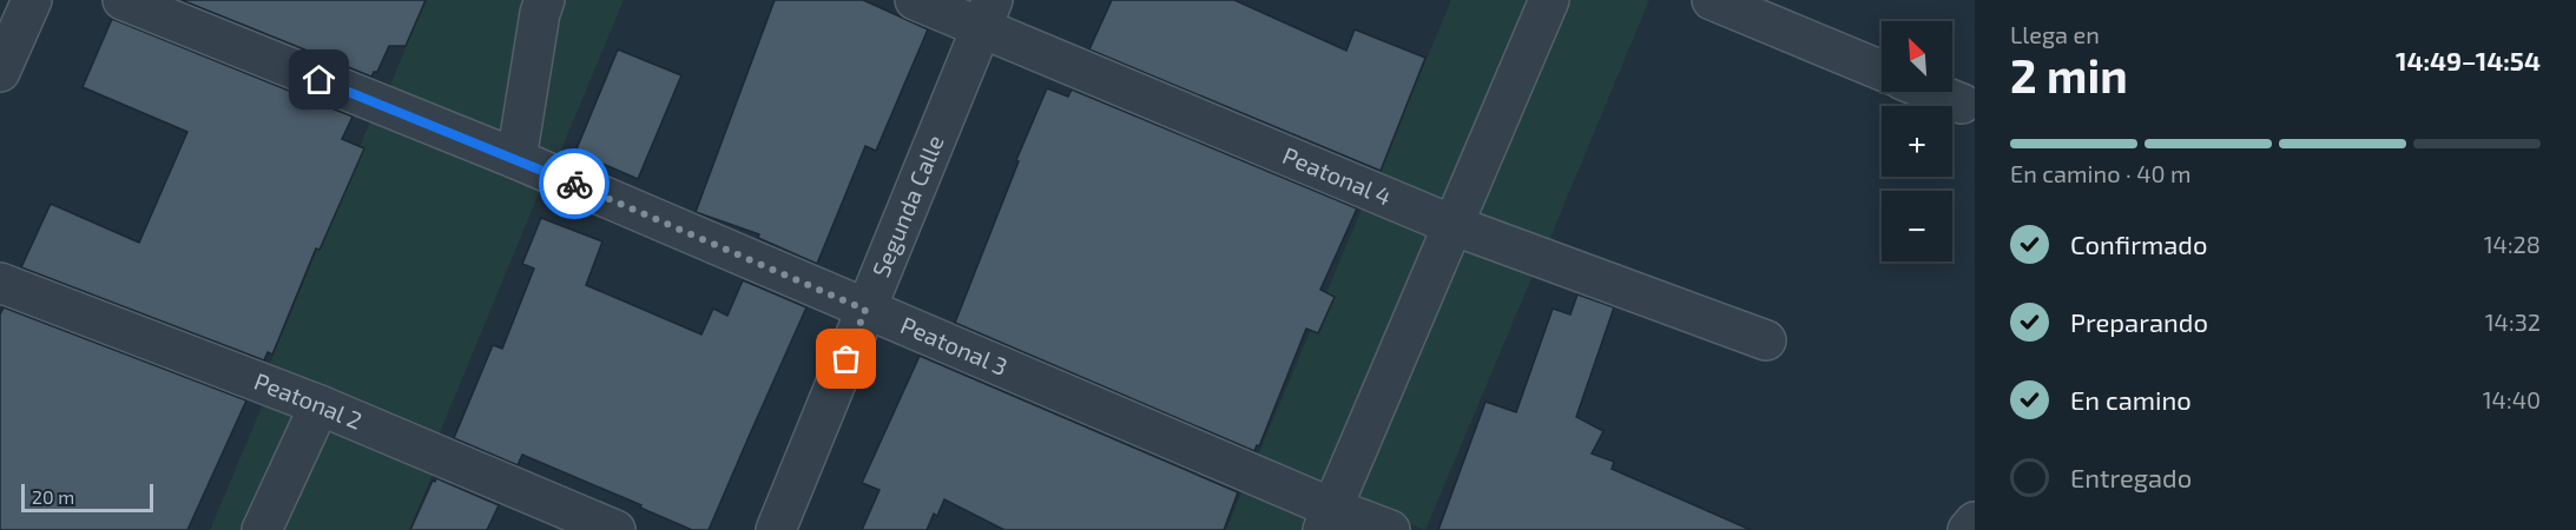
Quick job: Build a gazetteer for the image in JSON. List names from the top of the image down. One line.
{"streets":{"street":["Peatonal 4","Segunda Calle","Peatonal 3","Peatonal 2"]},"crossings":[["Peatonal 4","Segunda Calle"],["Segunda Calle","Peatonal 3"]],"scale_bar":"20 m","north":"top left","page":{"heading":["2 min","Llega en","14:49–14:54"],"map_buttons":["+","−"],"bar":"En camino · 40 m","list":[["Confirmado","14:28"],["Preparando","14:32"],["En camino","14:40"],"Entregado"],"scale":"20 m"}}
